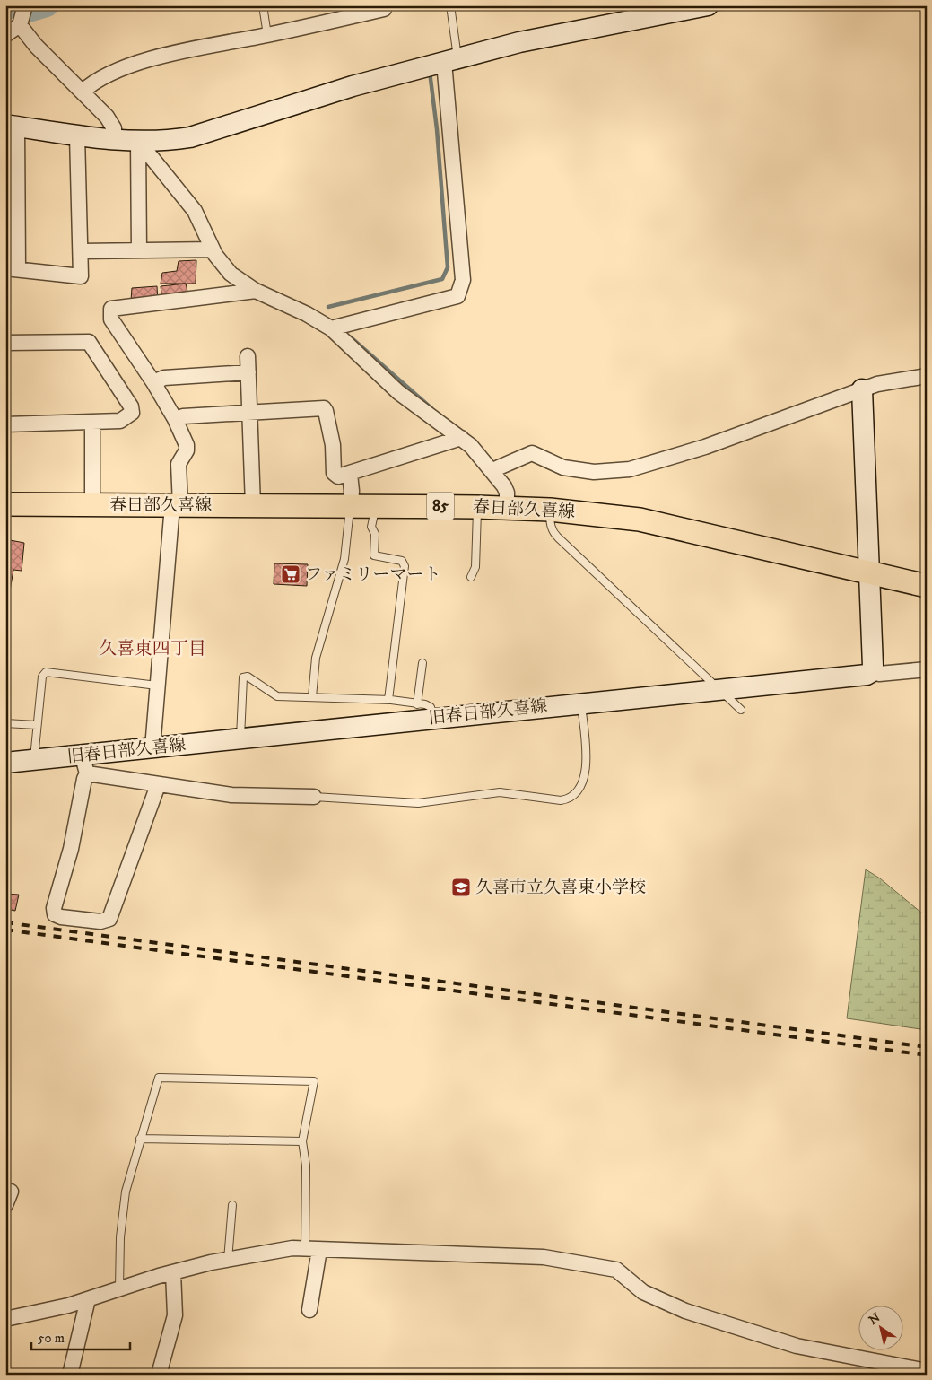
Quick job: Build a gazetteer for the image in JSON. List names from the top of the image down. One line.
{"streets":{"main road":["春日部久喜線","85"],"street":["旧春日部久喜線"]},"districts":["久喜東四丁目"],"places":{"supermarket":["ファミリーマート"],"school or university":["久喜市立久喜東小学校"]},"scale_bar":"50 m","north":"top left"}
